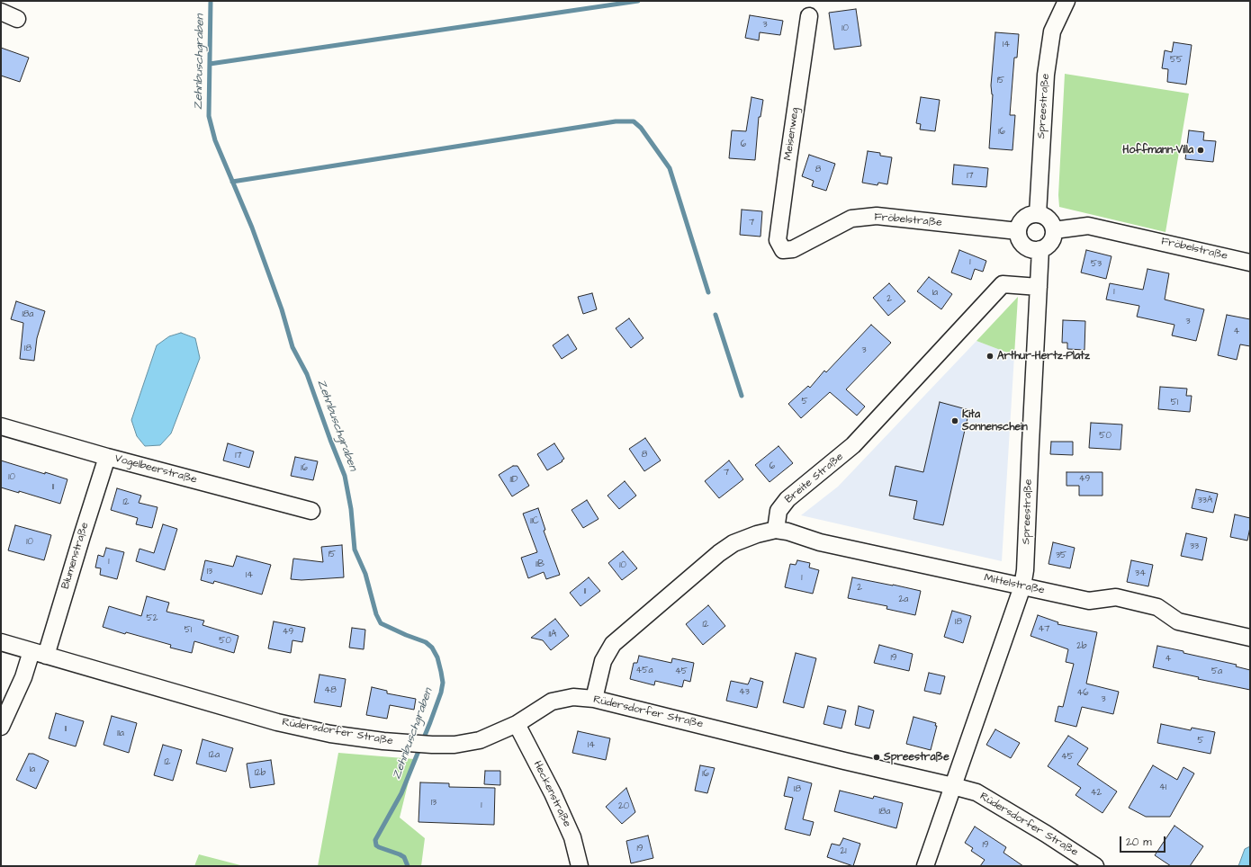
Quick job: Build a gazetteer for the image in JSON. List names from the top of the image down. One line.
{"streets":{"street":["Spreestraße","Meisenweg","Fröbelstraße","Vogelbeerstraße","Breite Straße","Blumenstraße","Mittelstraße","Rüdersdorfer Straße","Heckenstraße"]},"crossings":[["Spreestraße","Fröbelstraße"],["Spreestraße","Breite Straße"],["Spreestraße","Mittelstraße"],["Spreestraße","Rüdersdorfer Straße"],["Meisenweg","Fröbelstraße"],["Vogelbeerstraße","Blumenstraße"],["Breite Straße","Mittelstraße"],["Blumenstraße","Rüdersdorfer Straße"],["Rüdersdorfer Straße","Heckenstraße"]],"water":["Zehnbuschgraben"],"places":["Hoffmann-Villa","Arthur-Hertz-Platz","Kita Sonnenschein","Spreestraße"],"house_numbers":["3","10","14","55","15","16","6","8","17","7","1","53","1","1a","2","18a","3","4","18","3","5","51","50","8","17","6","16","7","10","49","11D","11","33A","12","11C","10","33","15","35","1","11B","10","13","34","14","1","2","11","2a","52","18","12","47","51","49","11A","50","2b","19","4","45a","45","5a","48","43","46","3","11","11a","5","14","12a","45","12","1a","12b","16","41","18","42","13","1","20","18a","19","19","21"],"scale_bar":"20 m"}
